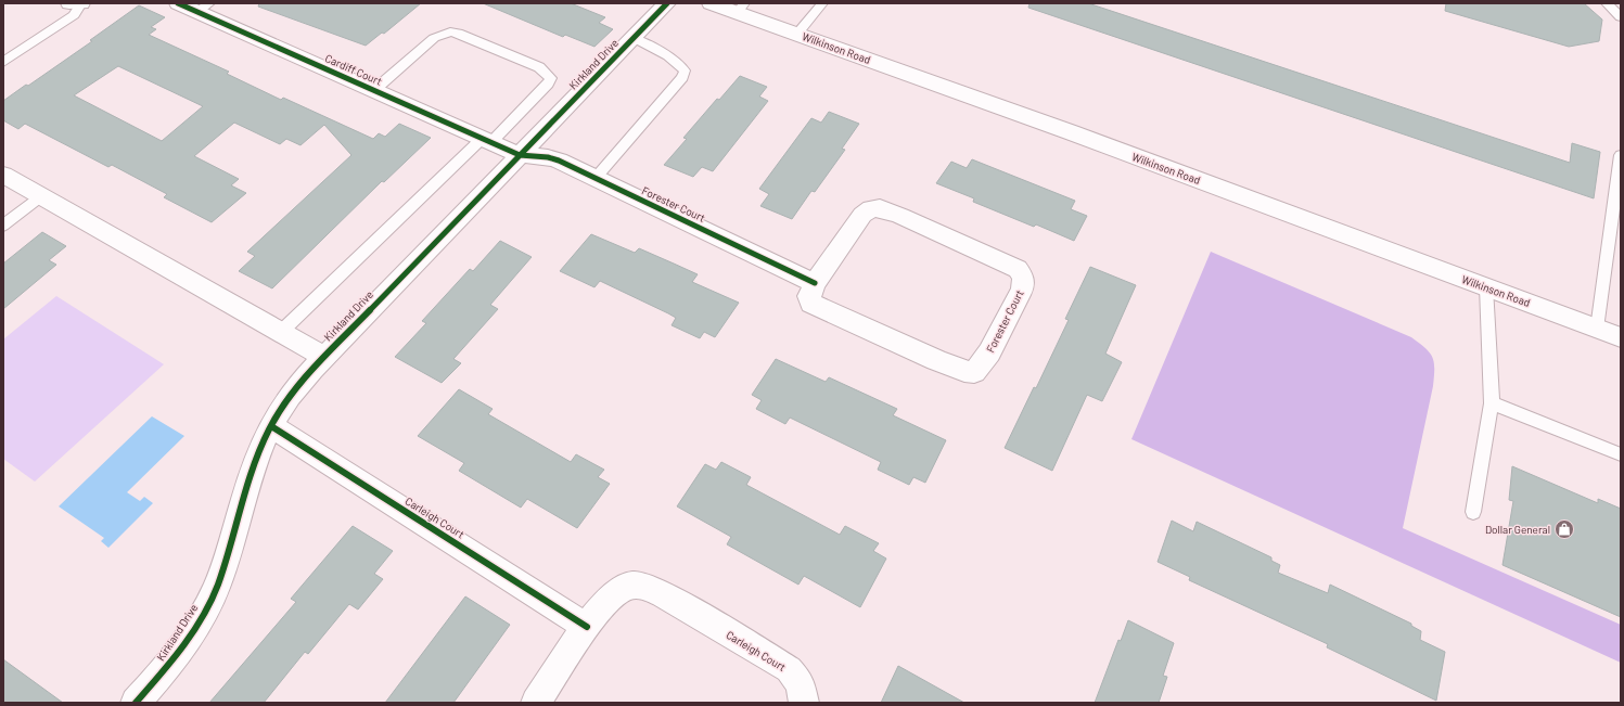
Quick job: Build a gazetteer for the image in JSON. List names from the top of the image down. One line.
{"streets":{"street":["Wilkinson Road","Kirkland Drive","Cardiff Court","Forester Court","Carleigh Court"]},"crossings":[["Kirkland Drive","Cardiff Court"],["Kirkland Drive","Forester Court"],["Kirkland Drive","Carleigh Court"],["Cardiff Court","Forester Court"]],"places":{"shop":["Dollar General"]}}
